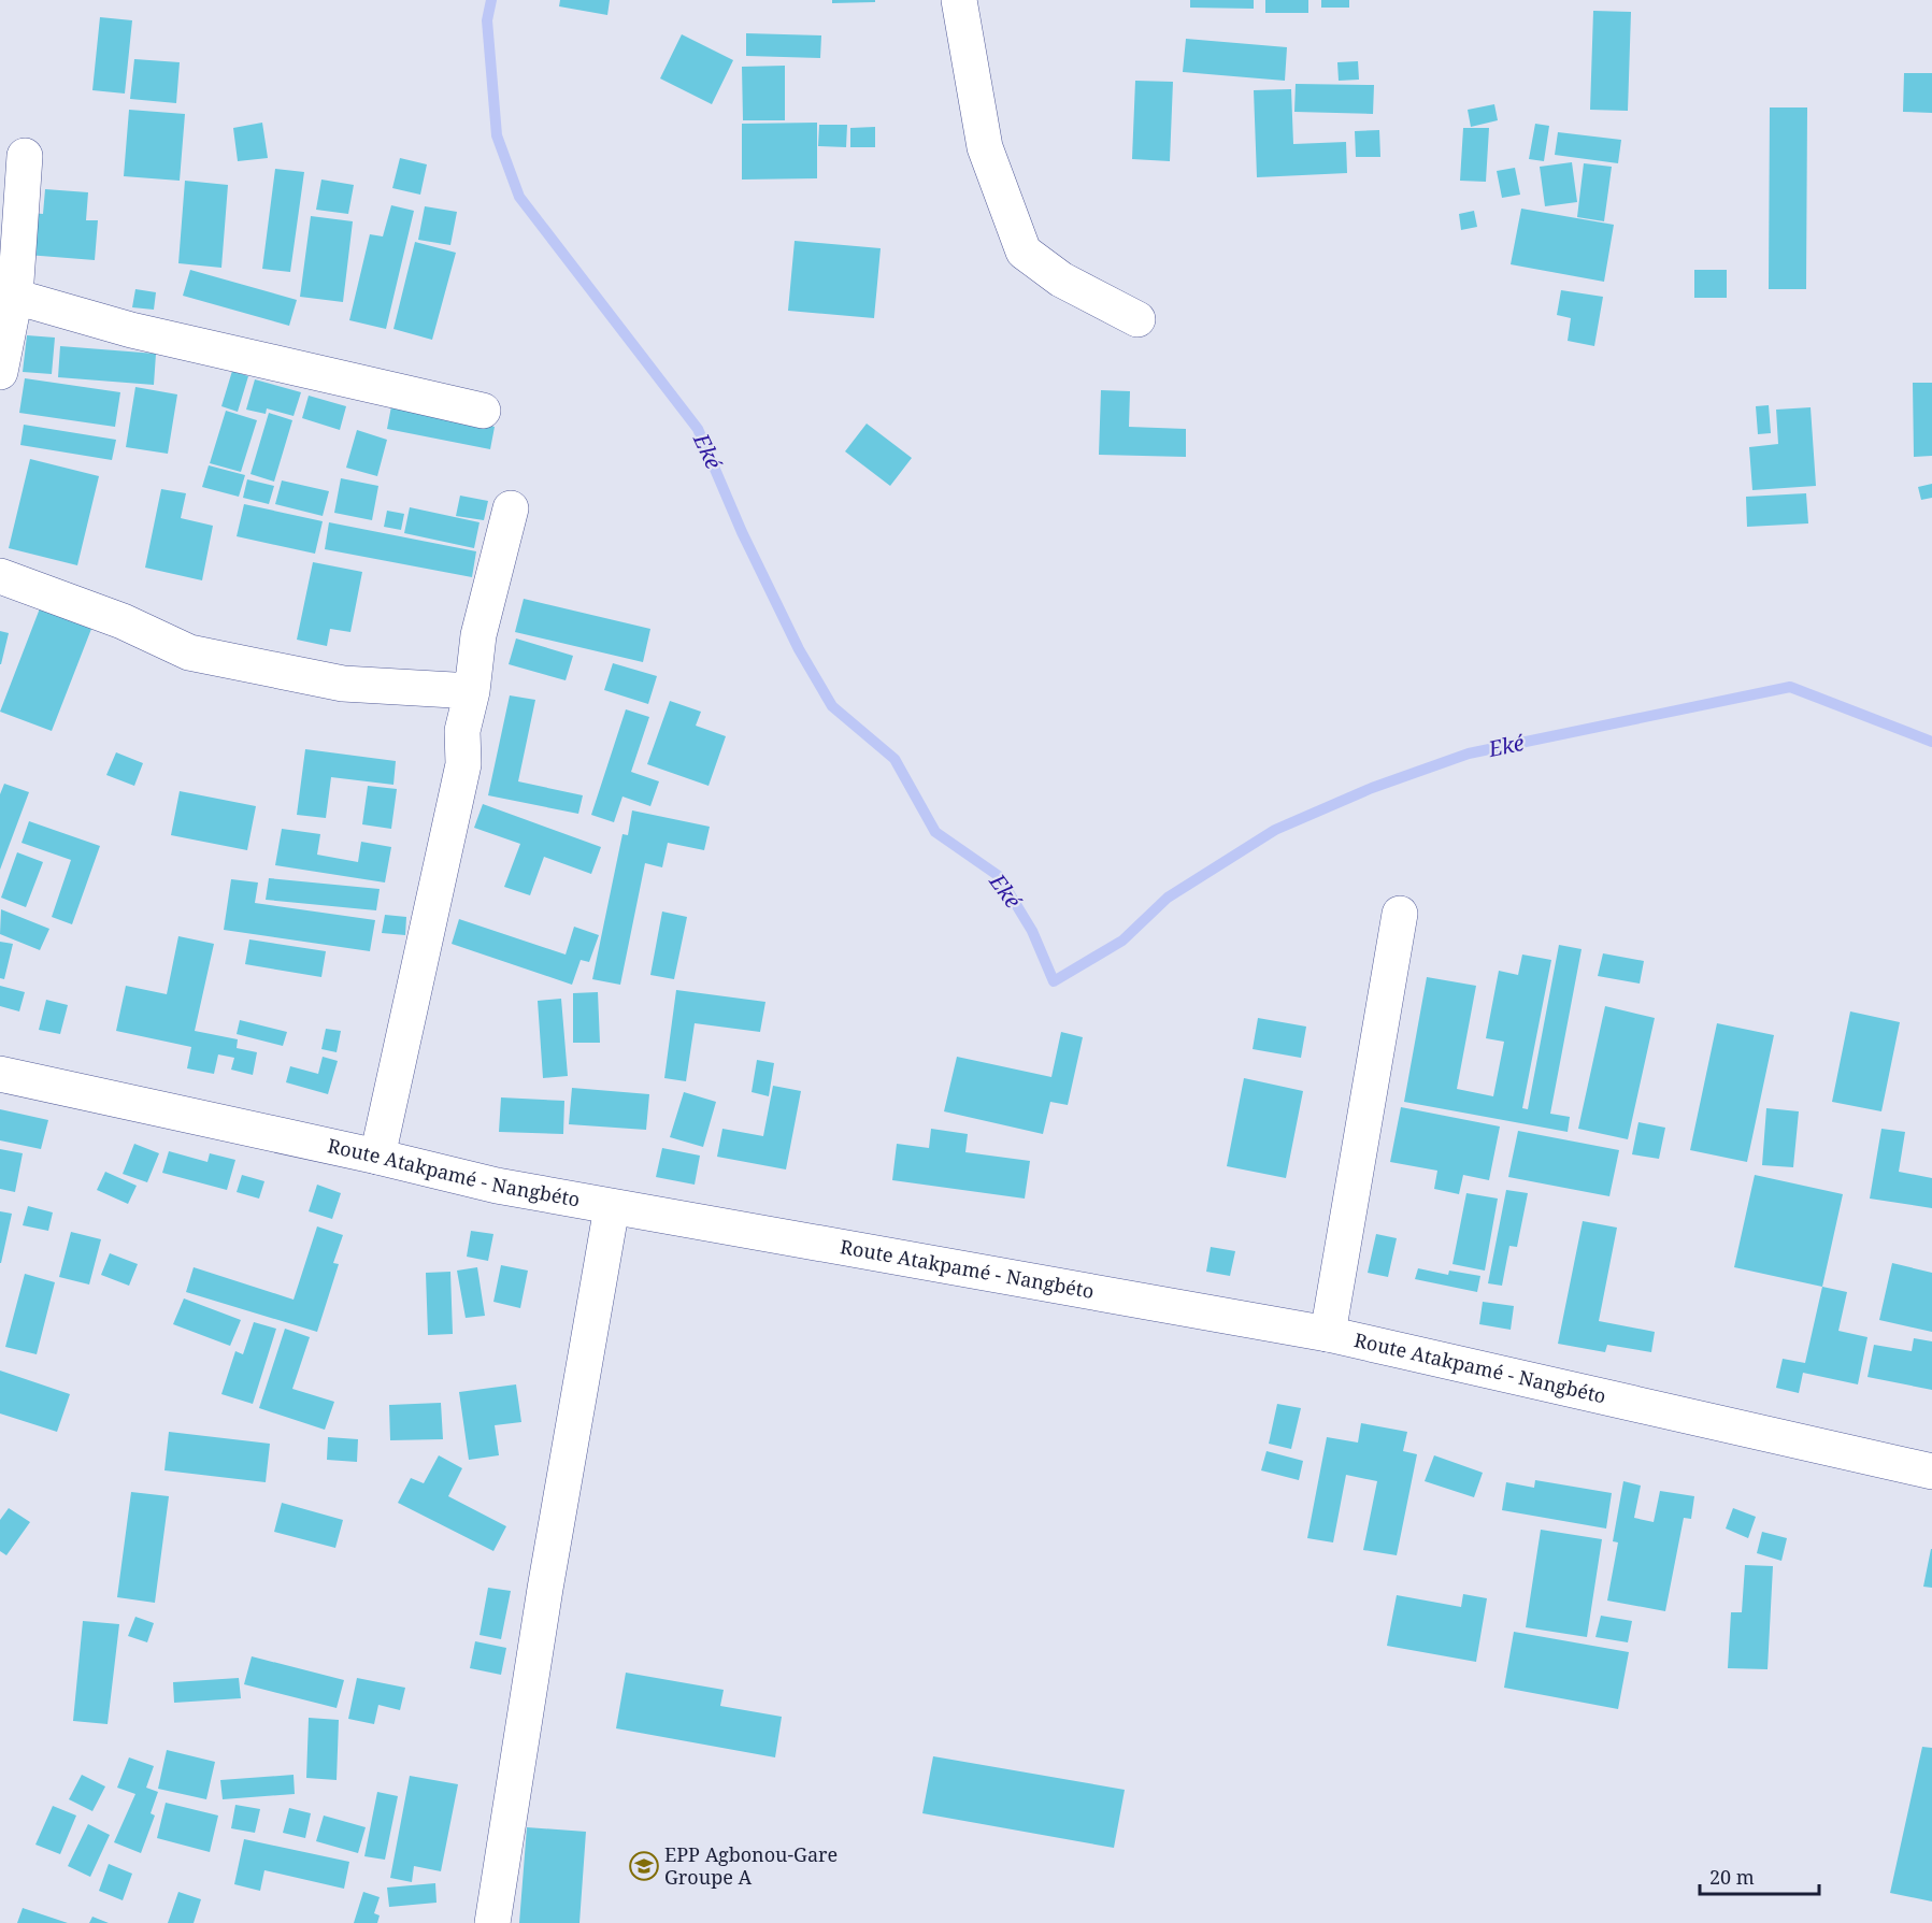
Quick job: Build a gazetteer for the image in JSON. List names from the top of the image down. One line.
{"streets":{"street":["Route Atakpamé - Nangbéto"]},"water":["Eké"],"places":{"school or university":["EPP Agbonou-Gare Groupe A"]},"scale_bar":"20 m"}
